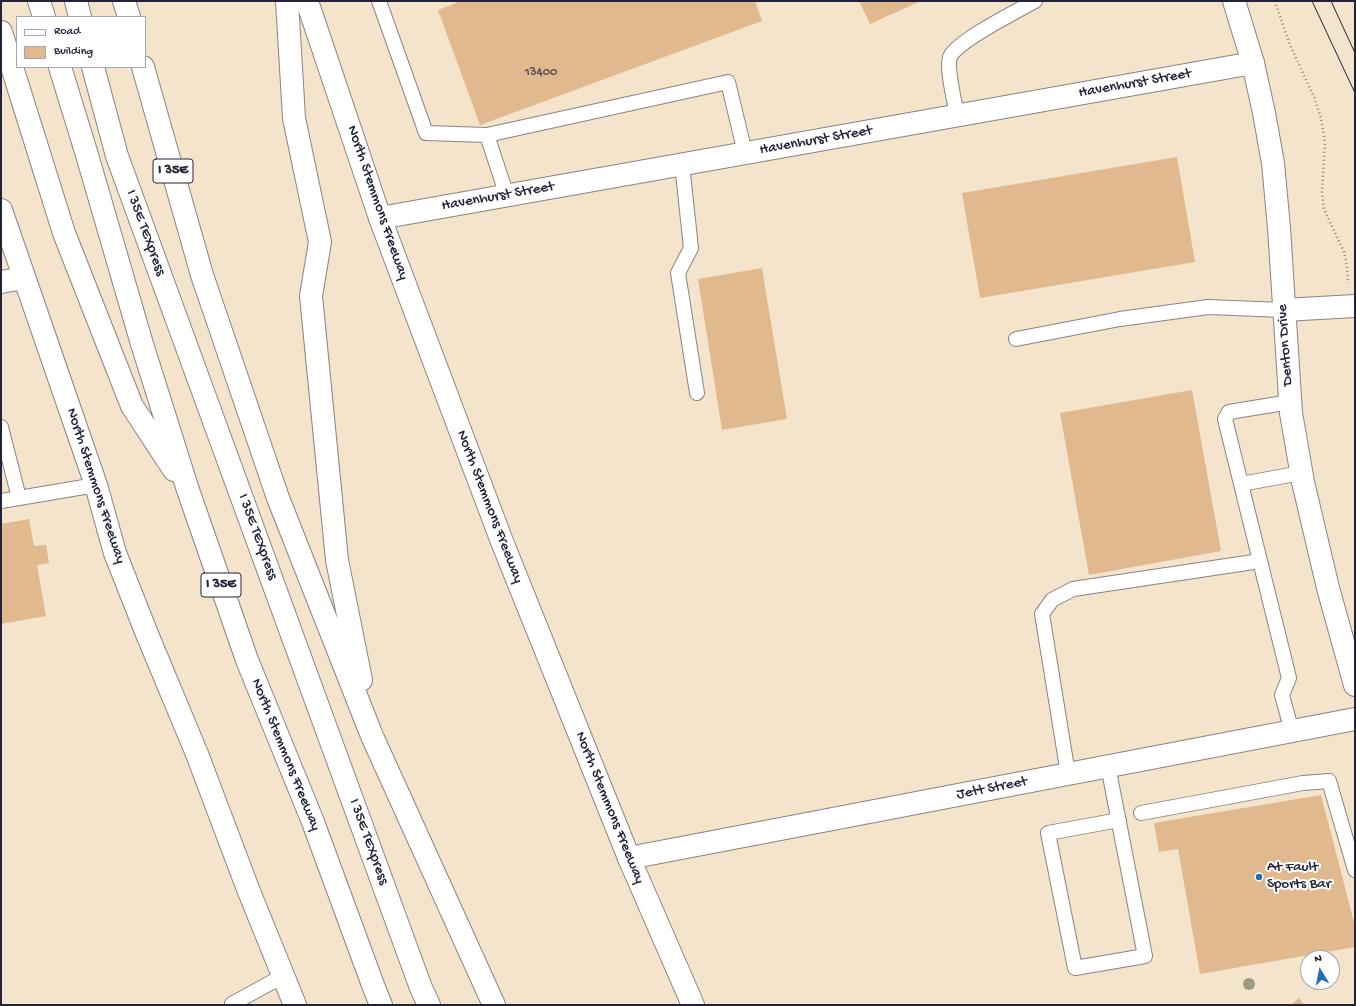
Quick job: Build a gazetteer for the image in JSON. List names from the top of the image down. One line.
{"streets":{"main road":["Havenhurst Street","I 35E","North Stemmons Freeway","I 35E TEXpress","Denton Drive","Jett Street"]},"crossings":[["Havenhurst Street","North Stemmons Freeway"],["Havenhurst Street","Denton Drive"],["North Stemmons Freeway","Jett Street"]],"places":["At Fault Sports Bar"],"house_numbers":["13400"],"legend":["Road","Building"],"north":"top"}
